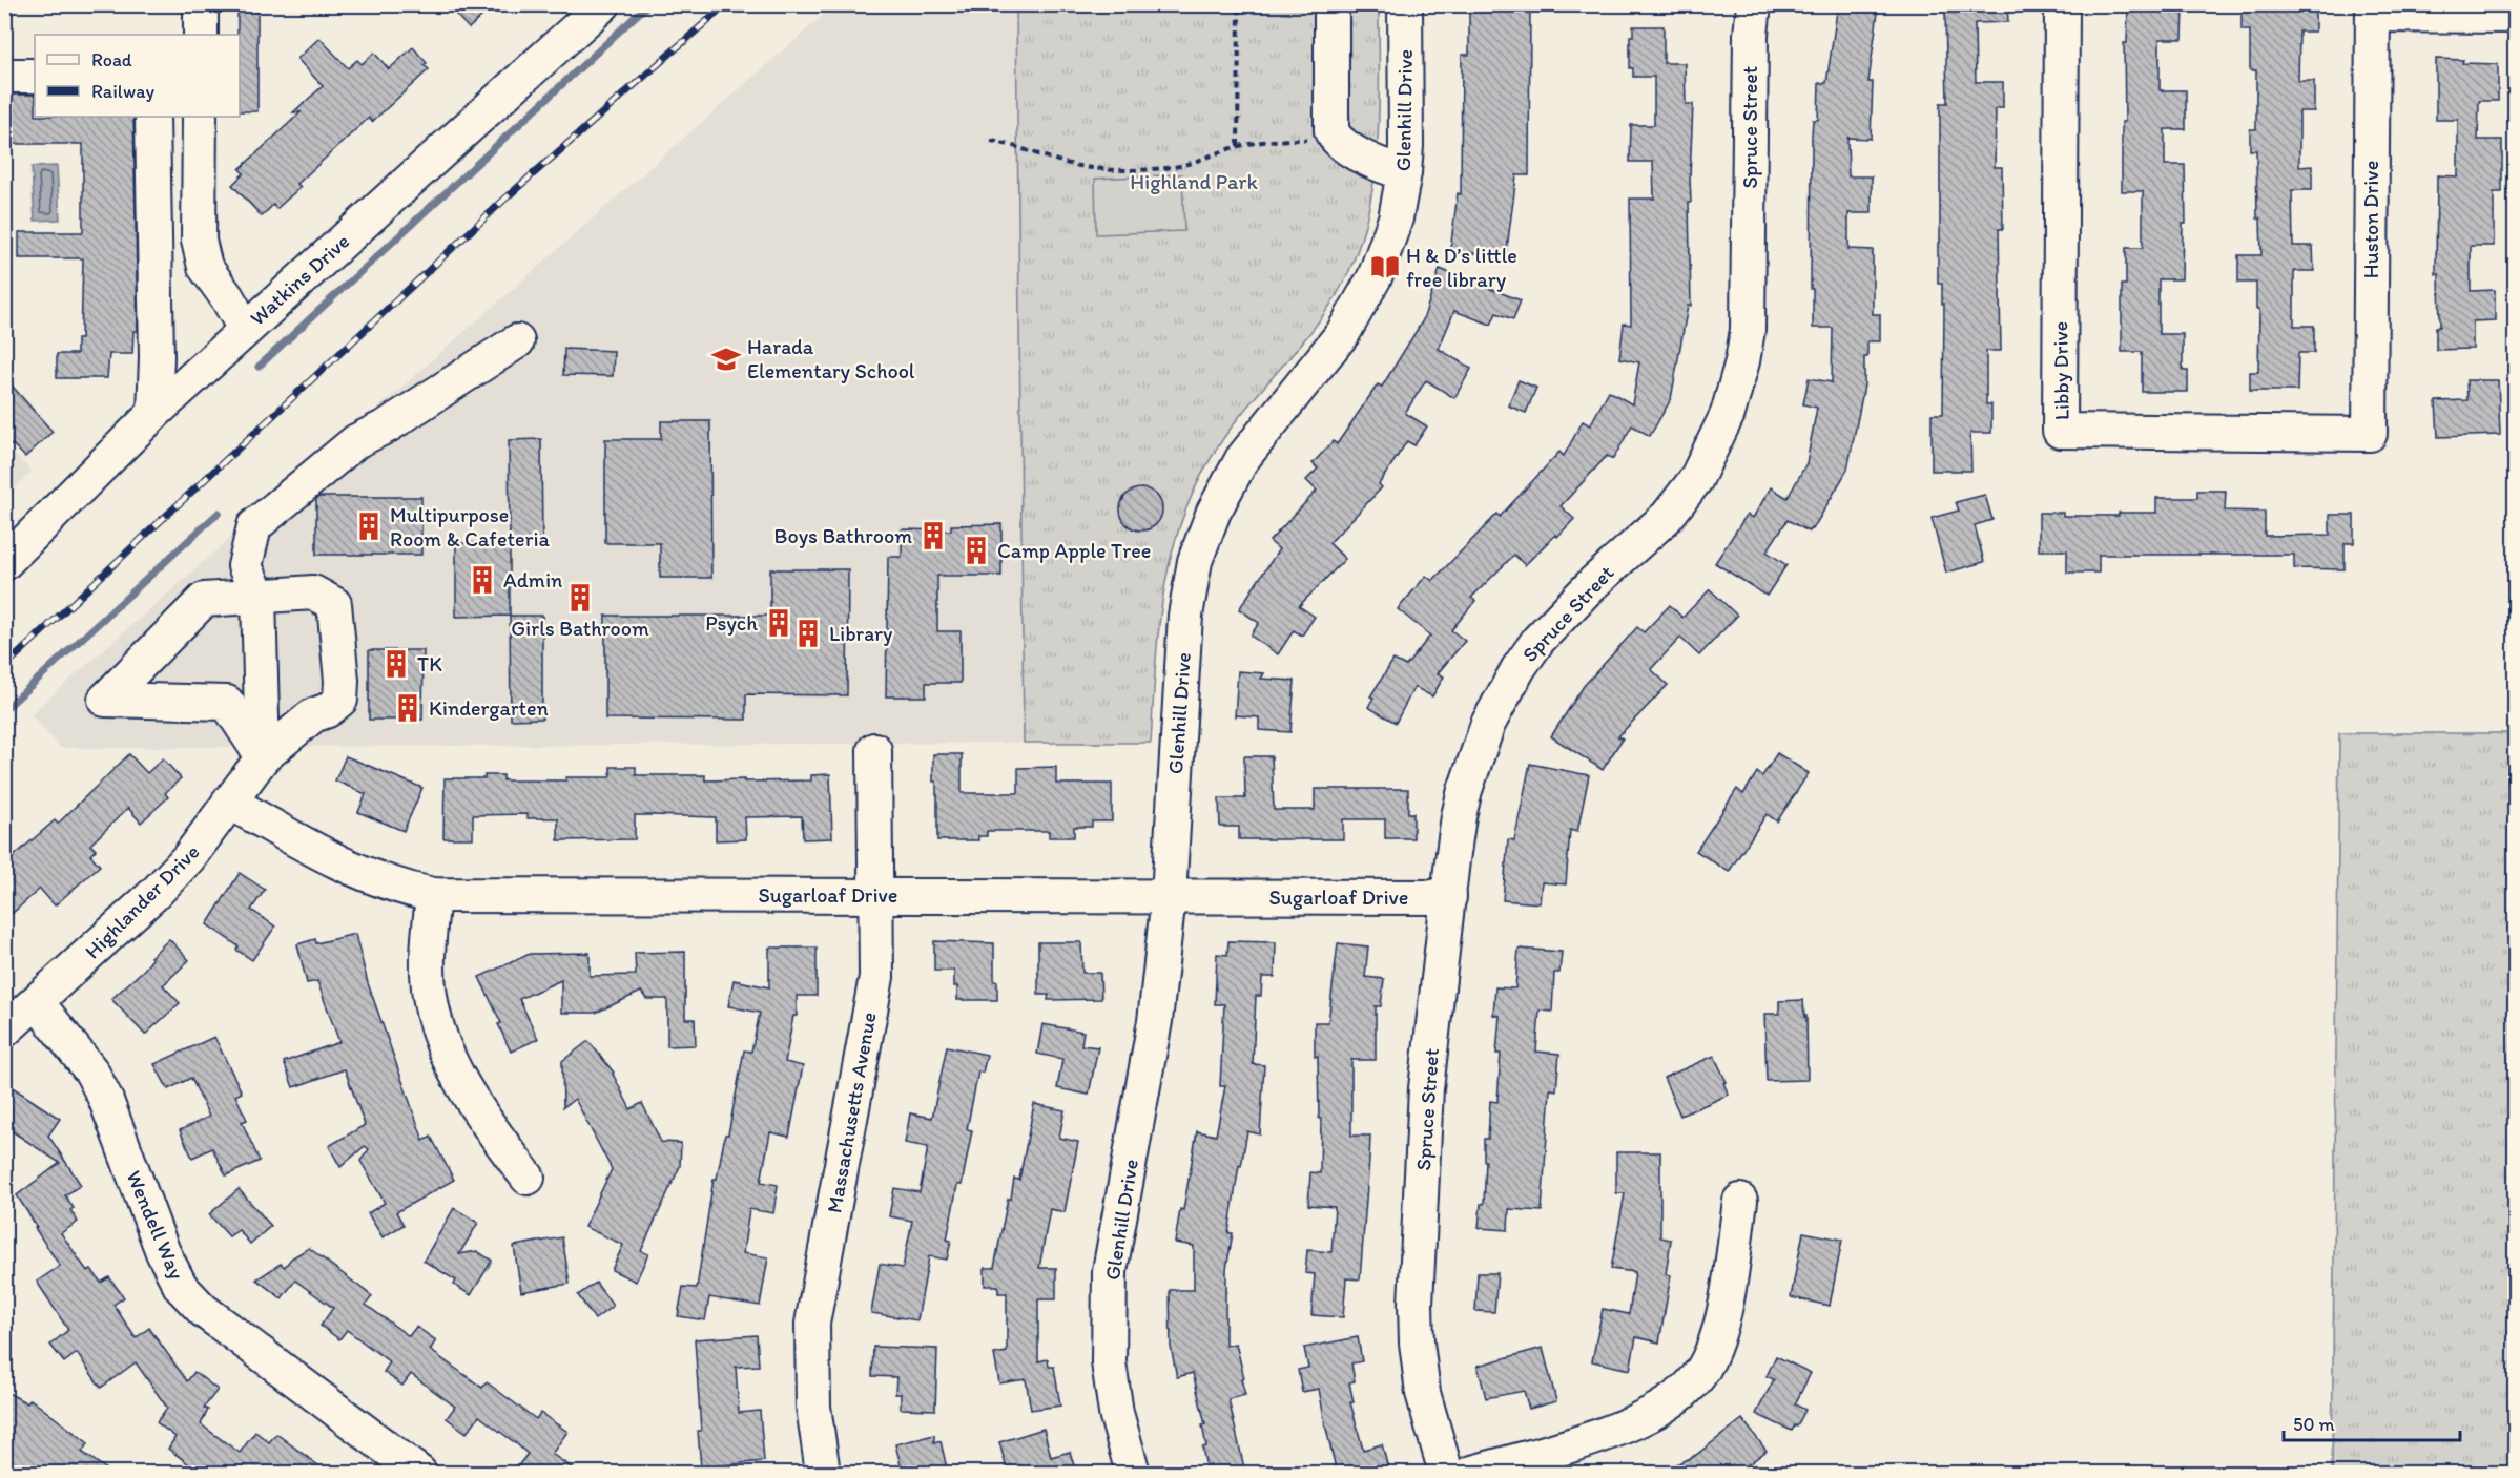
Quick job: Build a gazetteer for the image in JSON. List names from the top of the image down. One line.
{"streets":{"street":["Glenhill Drive","Spruce Street","Huston Drive","Watkins Drive","Libby Drive","Sugarloaf Drive","Highlander Drive","Massachusetts Avenue","Wendell Way"]},"crossings":[["Glenhill Drive","Sugarloaf Drive"],["Spruce Street","Sugarloaf Drive"],["Huston Drive","Libby Drive"],["Sugarloaf Drive","Highlander Drive"],["Sugarloaf Drive","Massachusetts Avenue"],["Highlander Drive","Wendell Way"]],"parks":["Highland Park"],"places":{"library":["H & D’s little free library"],"school or university":["Harada Elementary School"],"building":["Multipurpose Room & Cafeteria","Boys Bathroom","Camp Apple Tree","Admin","Girls Bathroom","Psych","Library","TK","Kindergarten"]},"legend":["Road","Railway"],"scale_bar":"50 m"}
